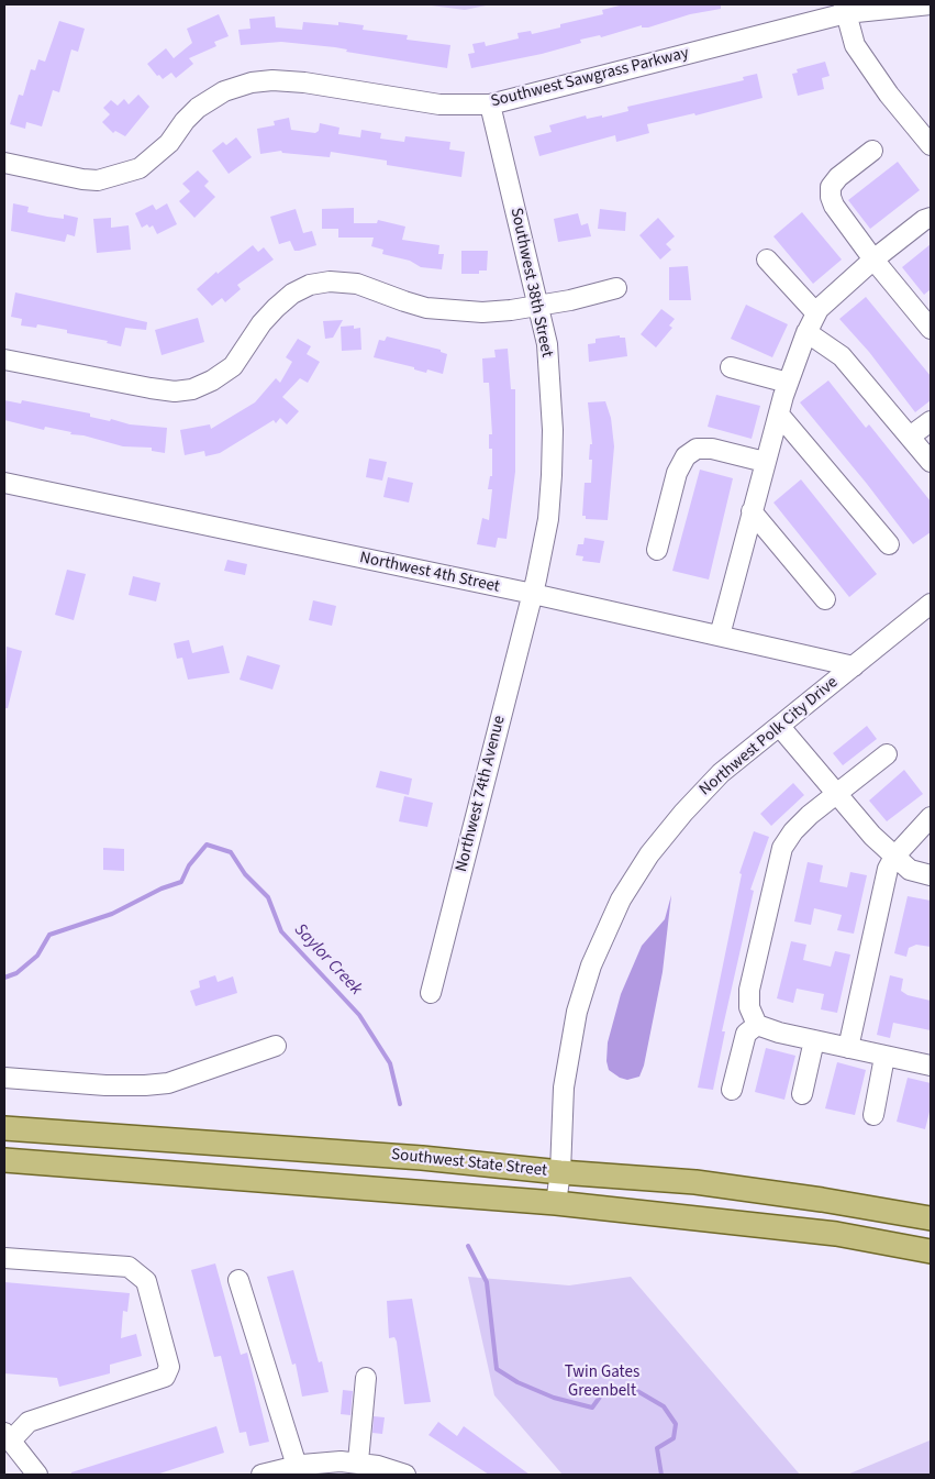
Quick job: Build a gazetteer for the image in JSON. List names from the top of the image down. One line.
{"streets":{"main road":["Southwest State Street"],"street":["Southwest Sawgrass Parkway","Southwest 38th Street","Northwest 4th Street","Northwest Polk City Drive","Northwest 74th Avenue"]},"crossings":[["Southwest Sawgrass Parkway","Southwest 38th Street"],["Southwest 38th Street","Northwest 4th Street"],["Southwest 38th Street","Northwest 74th Avenue"],["Northwest 4th Street","Northwest Polk City Drive"],["Northwest 4th Street","Northwest 74th Avenue"],["Northwest Polk City Drive","Southwest State Street"]],"water":["Saylor Creek"],"parks":["Twin Gates Greenbelt"]}
